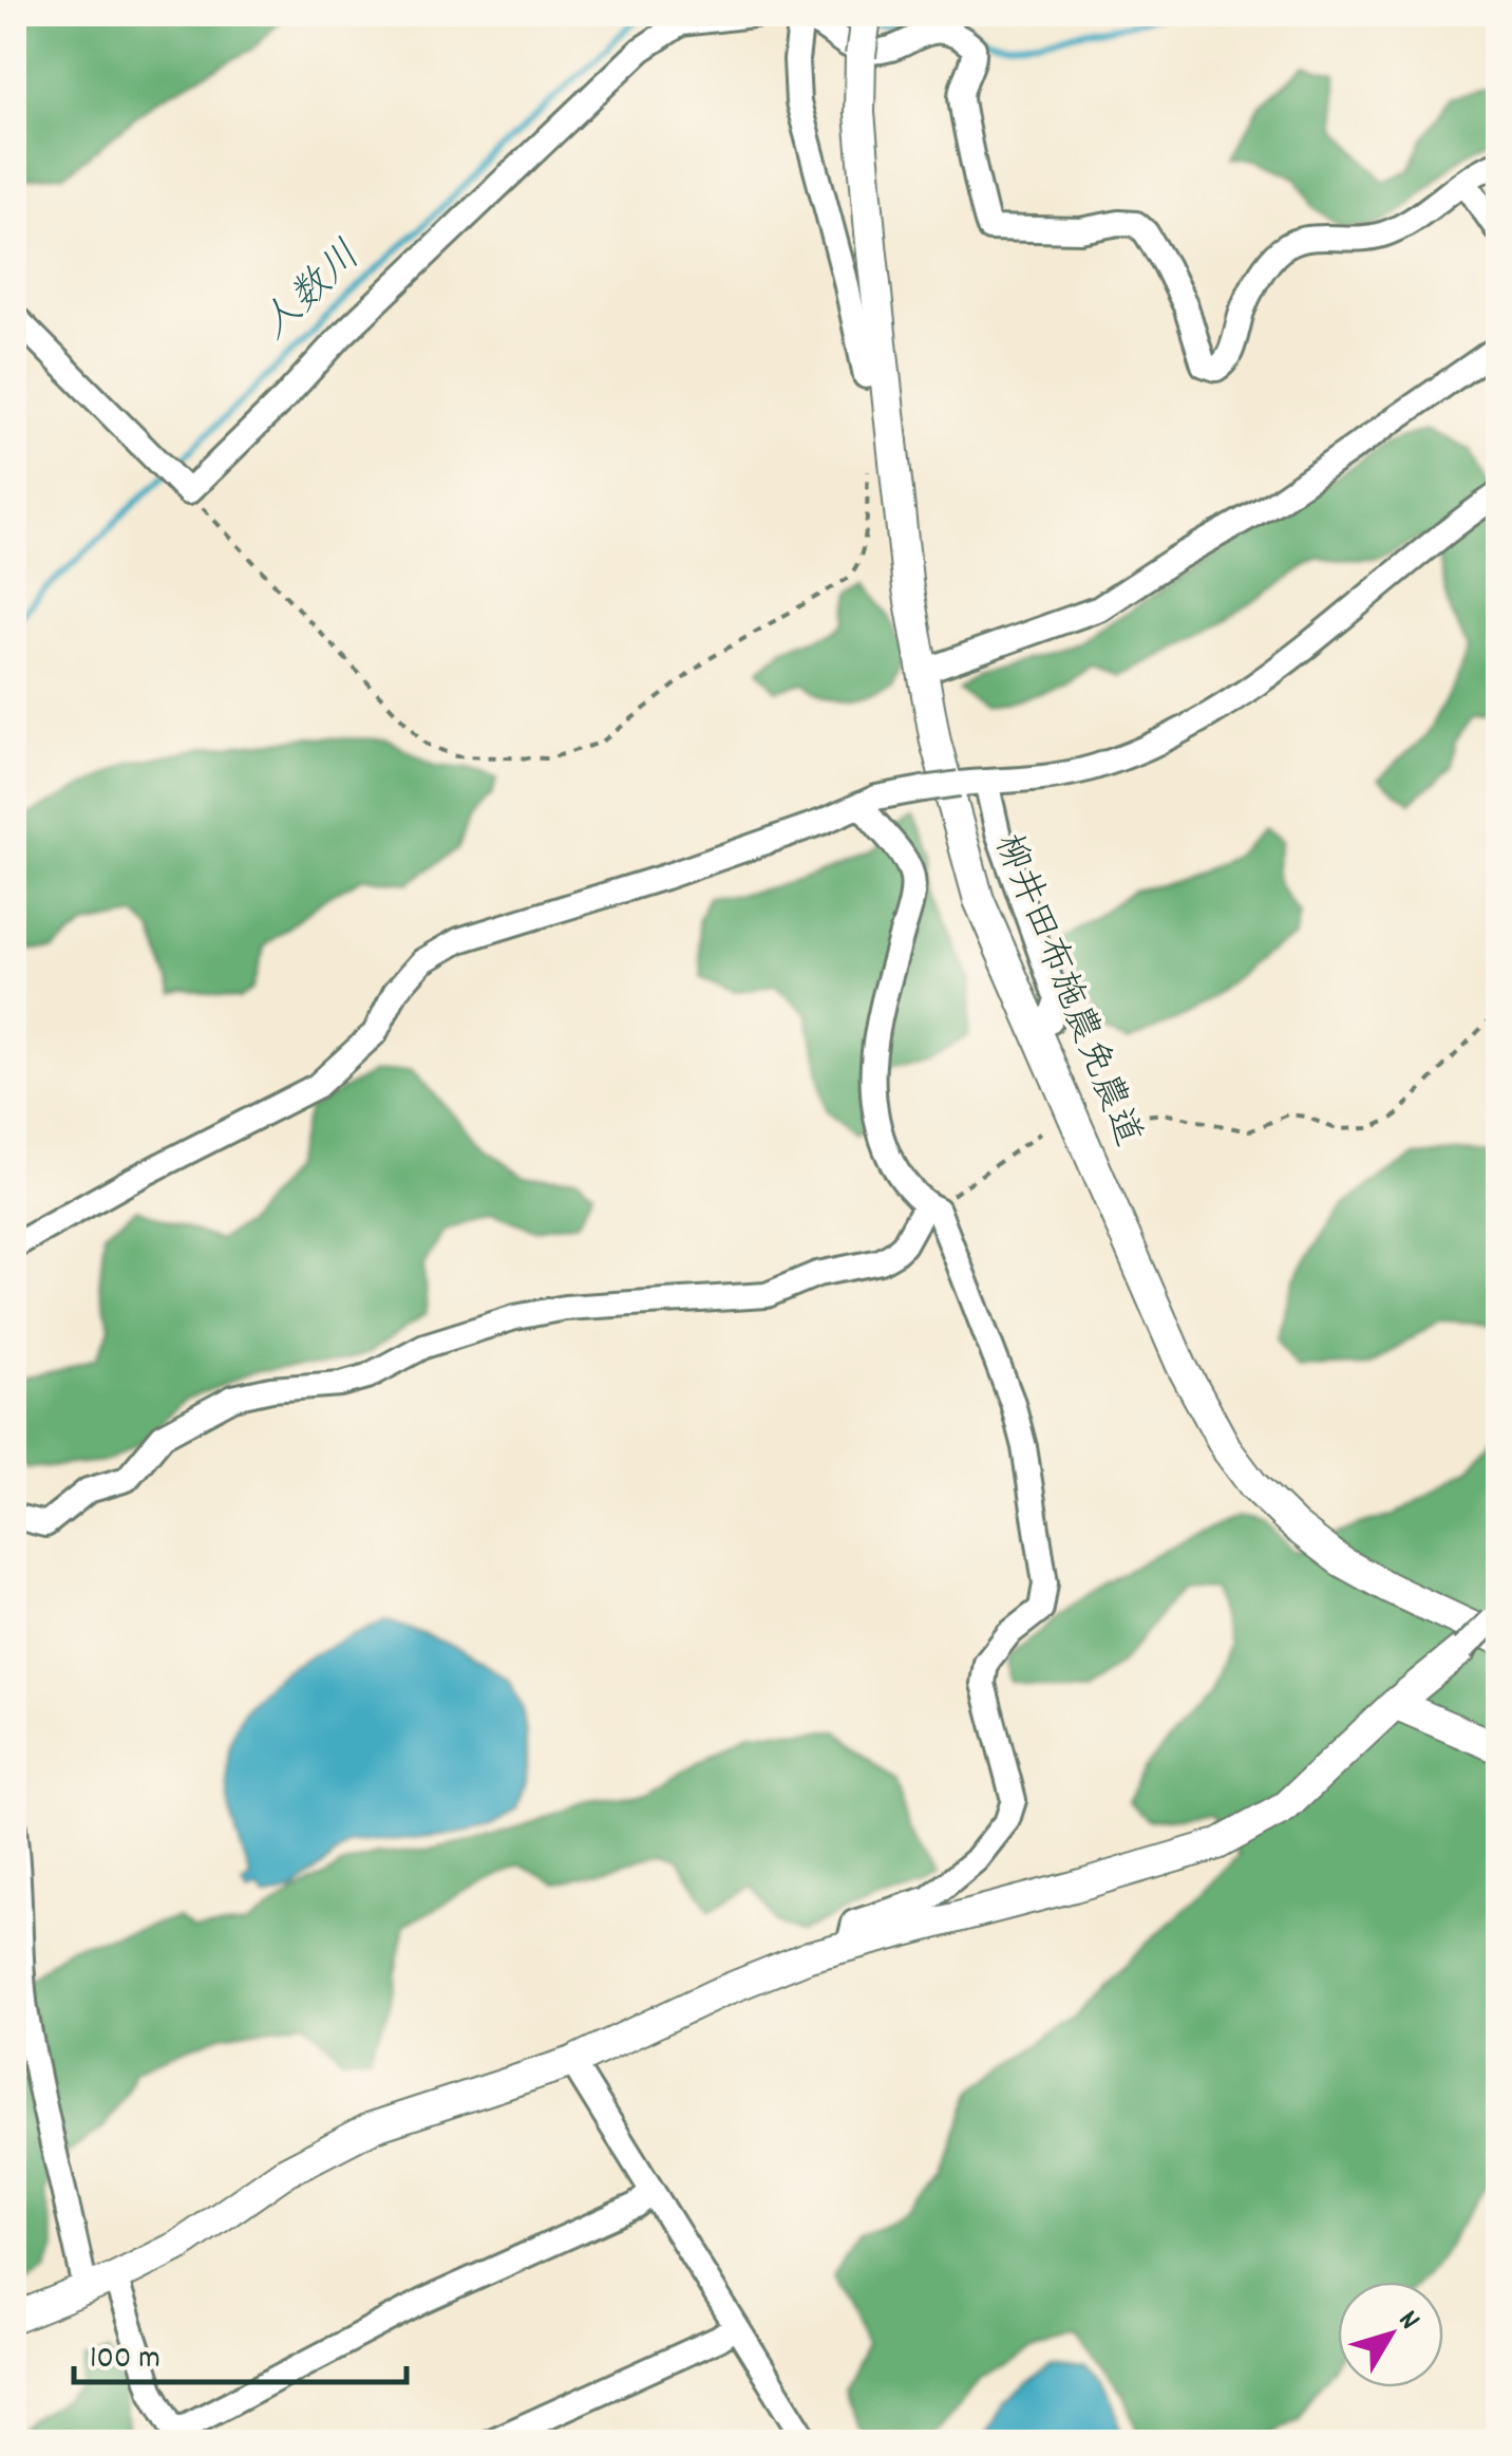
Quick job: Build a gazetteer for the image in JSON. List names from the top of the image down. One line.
{"streets":{"street":["柳井田布施農免農道"]},"water":["人数川"],"scale_bar":"100 m","north":"top right"}
